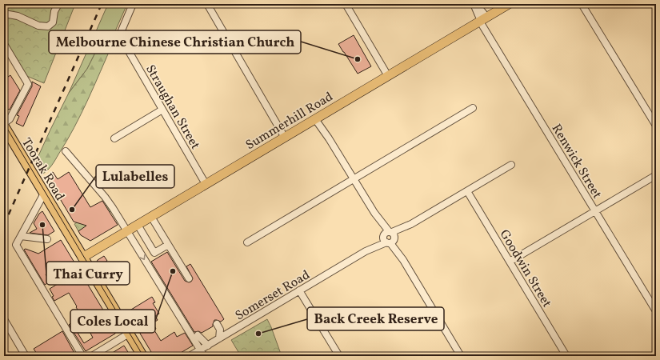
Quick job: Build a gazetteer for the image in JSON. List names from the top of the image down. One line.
{"streets":{"highway":["Toorak Road"],"main road":["Summerhill Road"],"street":["Straughan Street","Renwick Street","Goodwin Street","Somerset Road"]},"crossings":[["Straughan Street","Summerhill Road"],["Summerhill Road","Renwick Street"],["Summerhill Road","Toorak Road"],["Goodwin Street","Somerset Road"]],"places":["Melbourne Chinese Christian Church","Lulabelles","Thai Curry","Coles Local","Back Creek Reserve"]}
